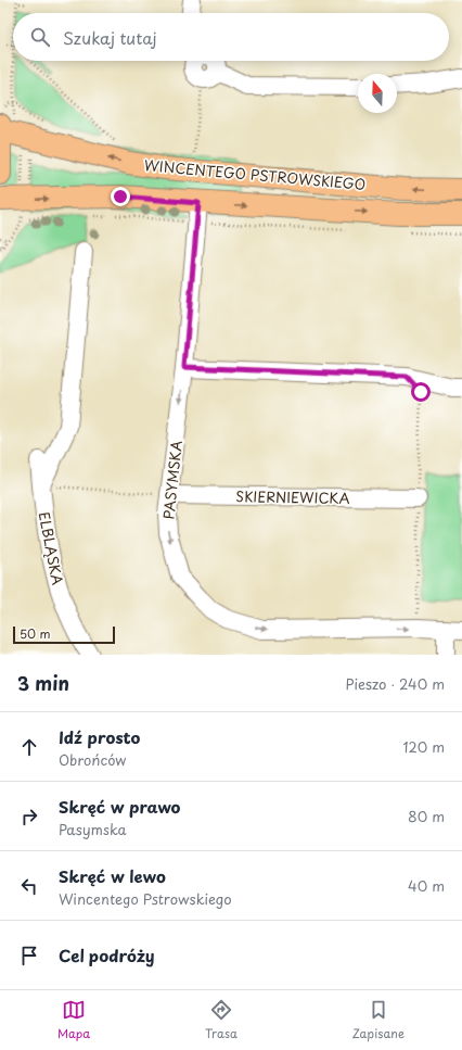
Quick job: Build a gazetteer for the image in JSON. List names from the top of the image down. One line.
{"streets":{"main road":["WINCENTEGO PSTROWSKIEGO"],"street":["PASYMSKA","SKIERNIEWICKA","ELBLĄSKA"]},"crossings":[["WINCENTEGO PSTROWSKIEGO","PASYMSKA"],["PASYMSKA","SKIERNIEWICKA"]],"scale_bar":"50 m","north":"top","page":{"search":"Szukaj tutaj","scale":"50 m","heading":["3 min","Pieszo · 240 m"],"list":[["Idź prosto","Obrońców","120 m"],["Skręć w prawo","Pasymska","80 m"],["Skręć w lewo","Wincentego Pstrowskiego","40 m"],"Cel podróży"],"nav":["Mapa","Trasa","Zapisane"]}}
